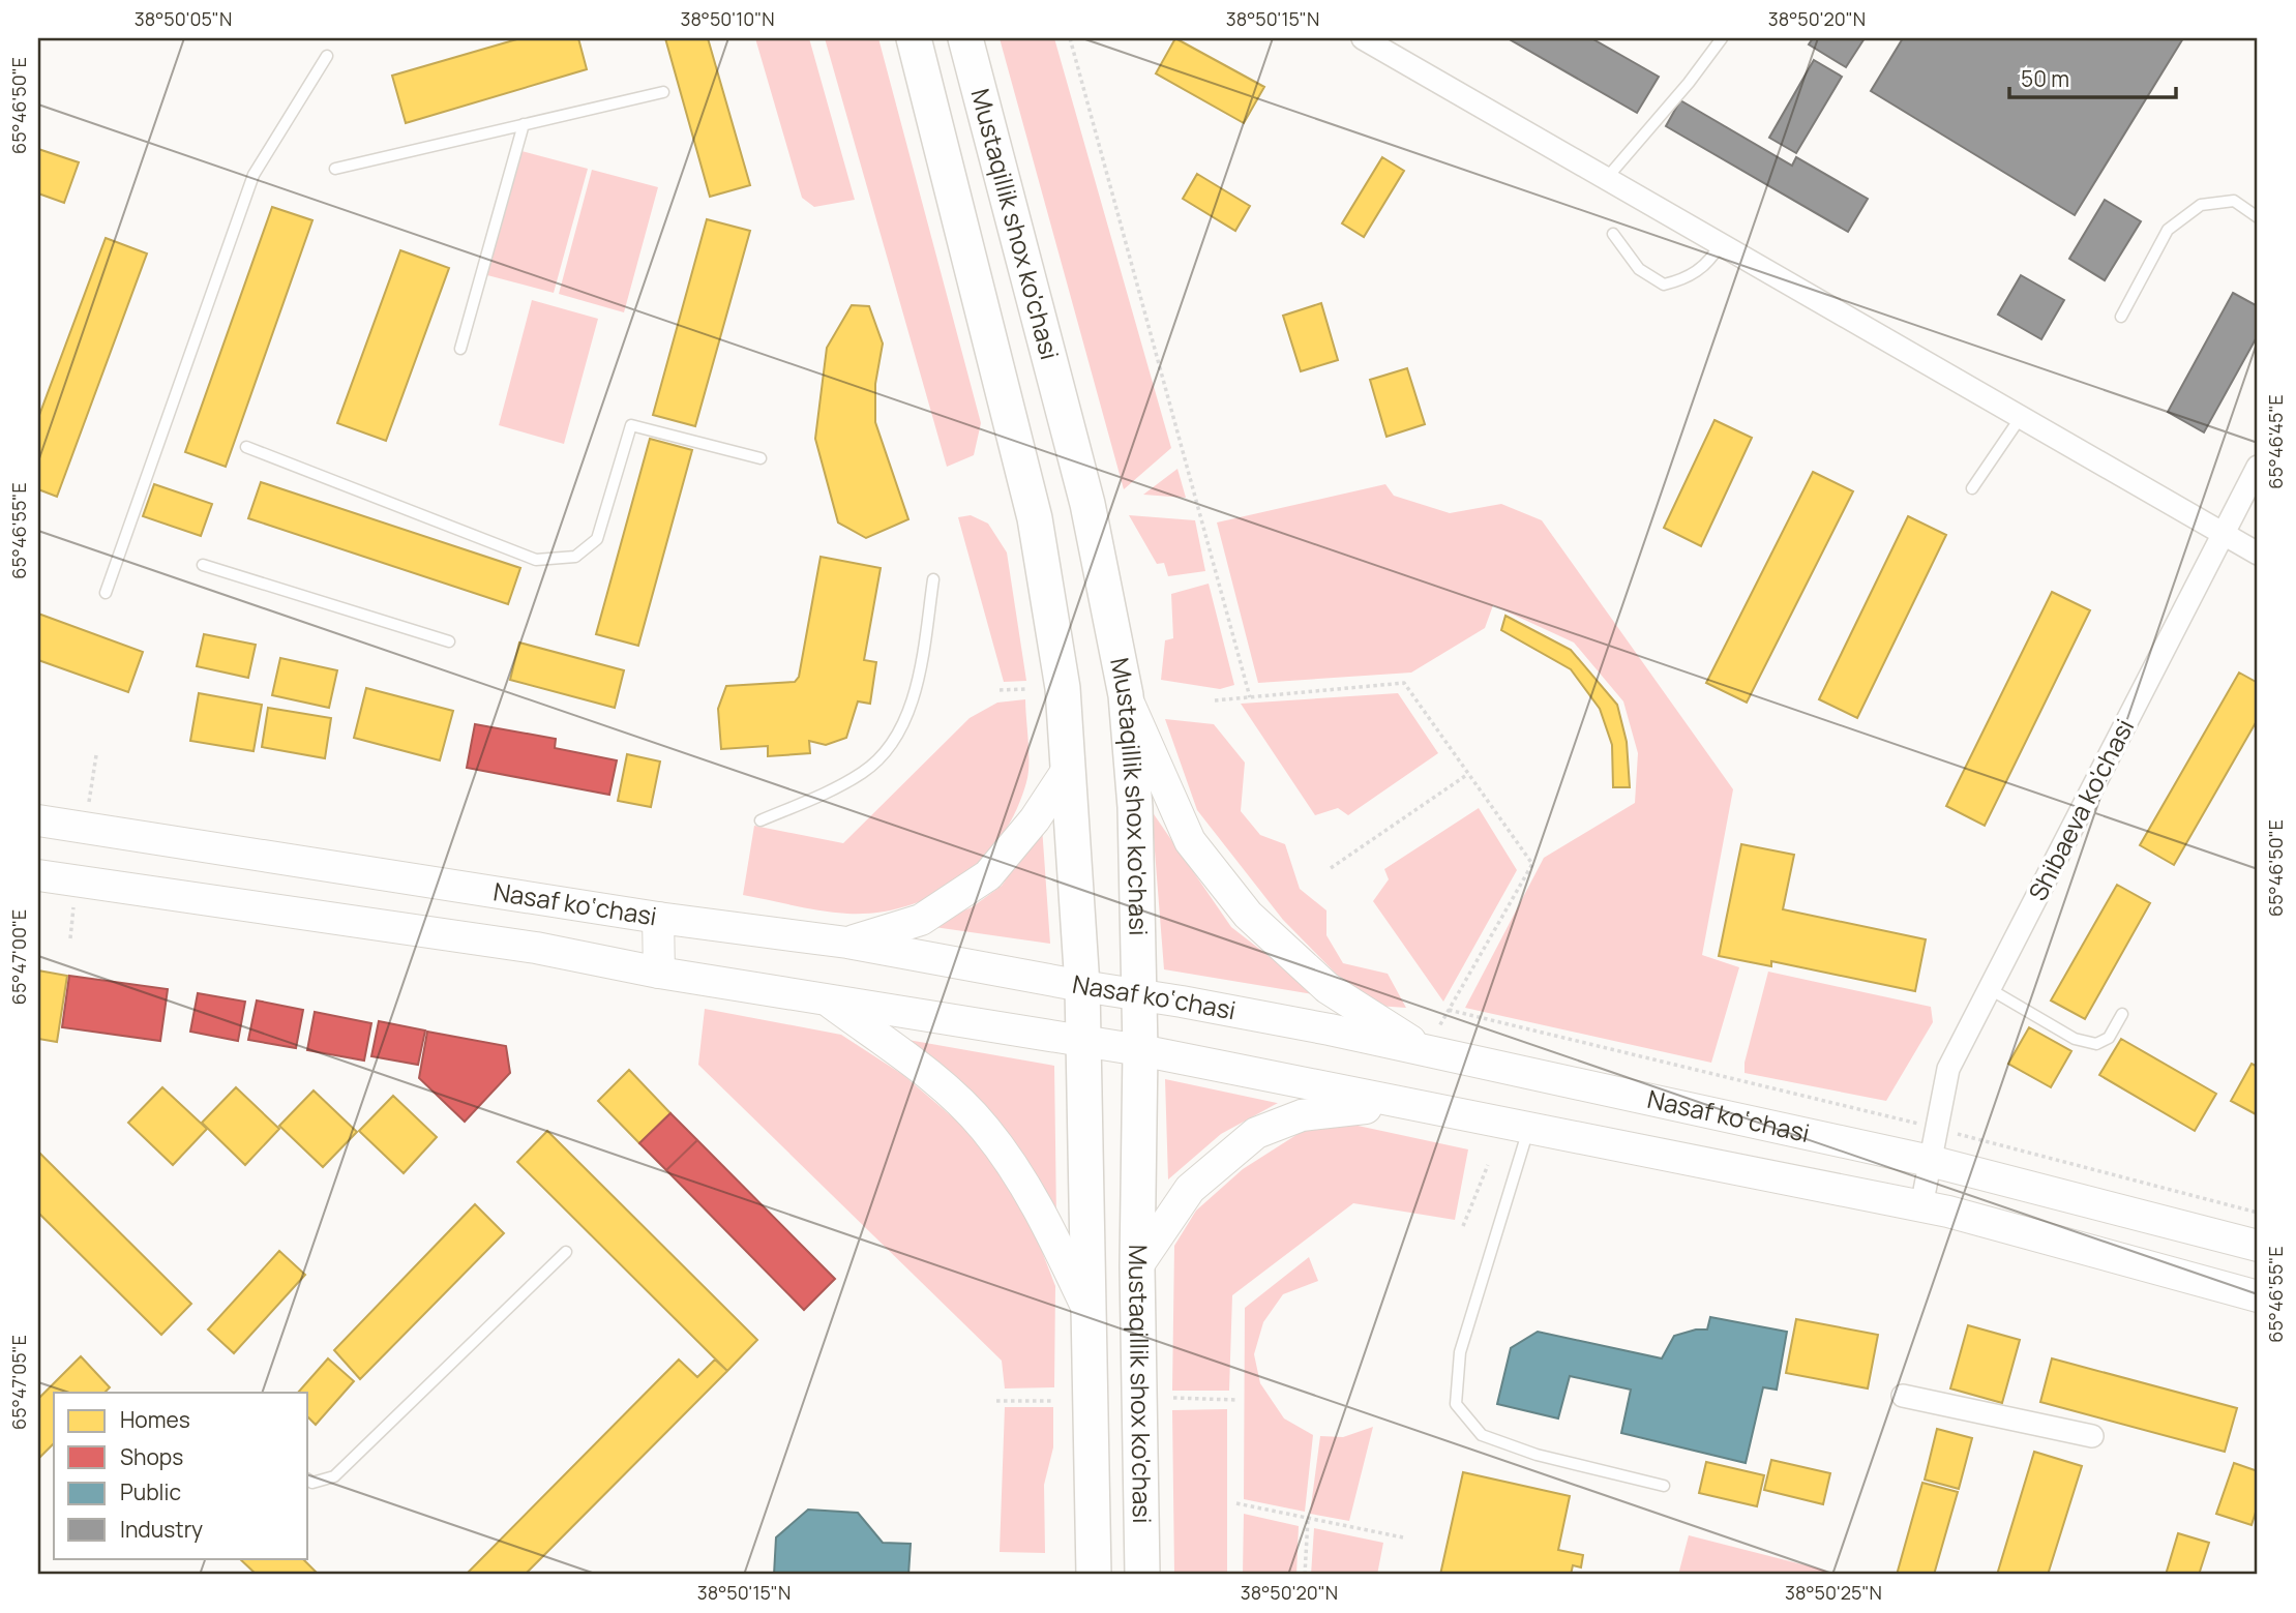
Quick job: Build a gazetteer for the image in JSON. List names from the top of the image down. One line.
{"streets":{"main road":["Mustaqillik shox ko'chasi","Nasaf ko‘chasi"],"street":["Shibaeva ko'chasi"]},"crossings":[["Mustaqillik shox ko'chasi","Nasaf ko‘chasi"],["Shibaeva ko'chasi","Nasaf ko‘chasi"]],"legend":["Homes","Shops","Public","Industry"],"scale_bar":"50 m","coordinates":["38°50'05\"N","38°50'10\"N","38°50'15\"N","38°50'20\"N","65°46'50\"E","65°46'45\"E","65°46'55\"E","65°47'00\"E","65°47'05\"E","38°50'25\"N"]}
